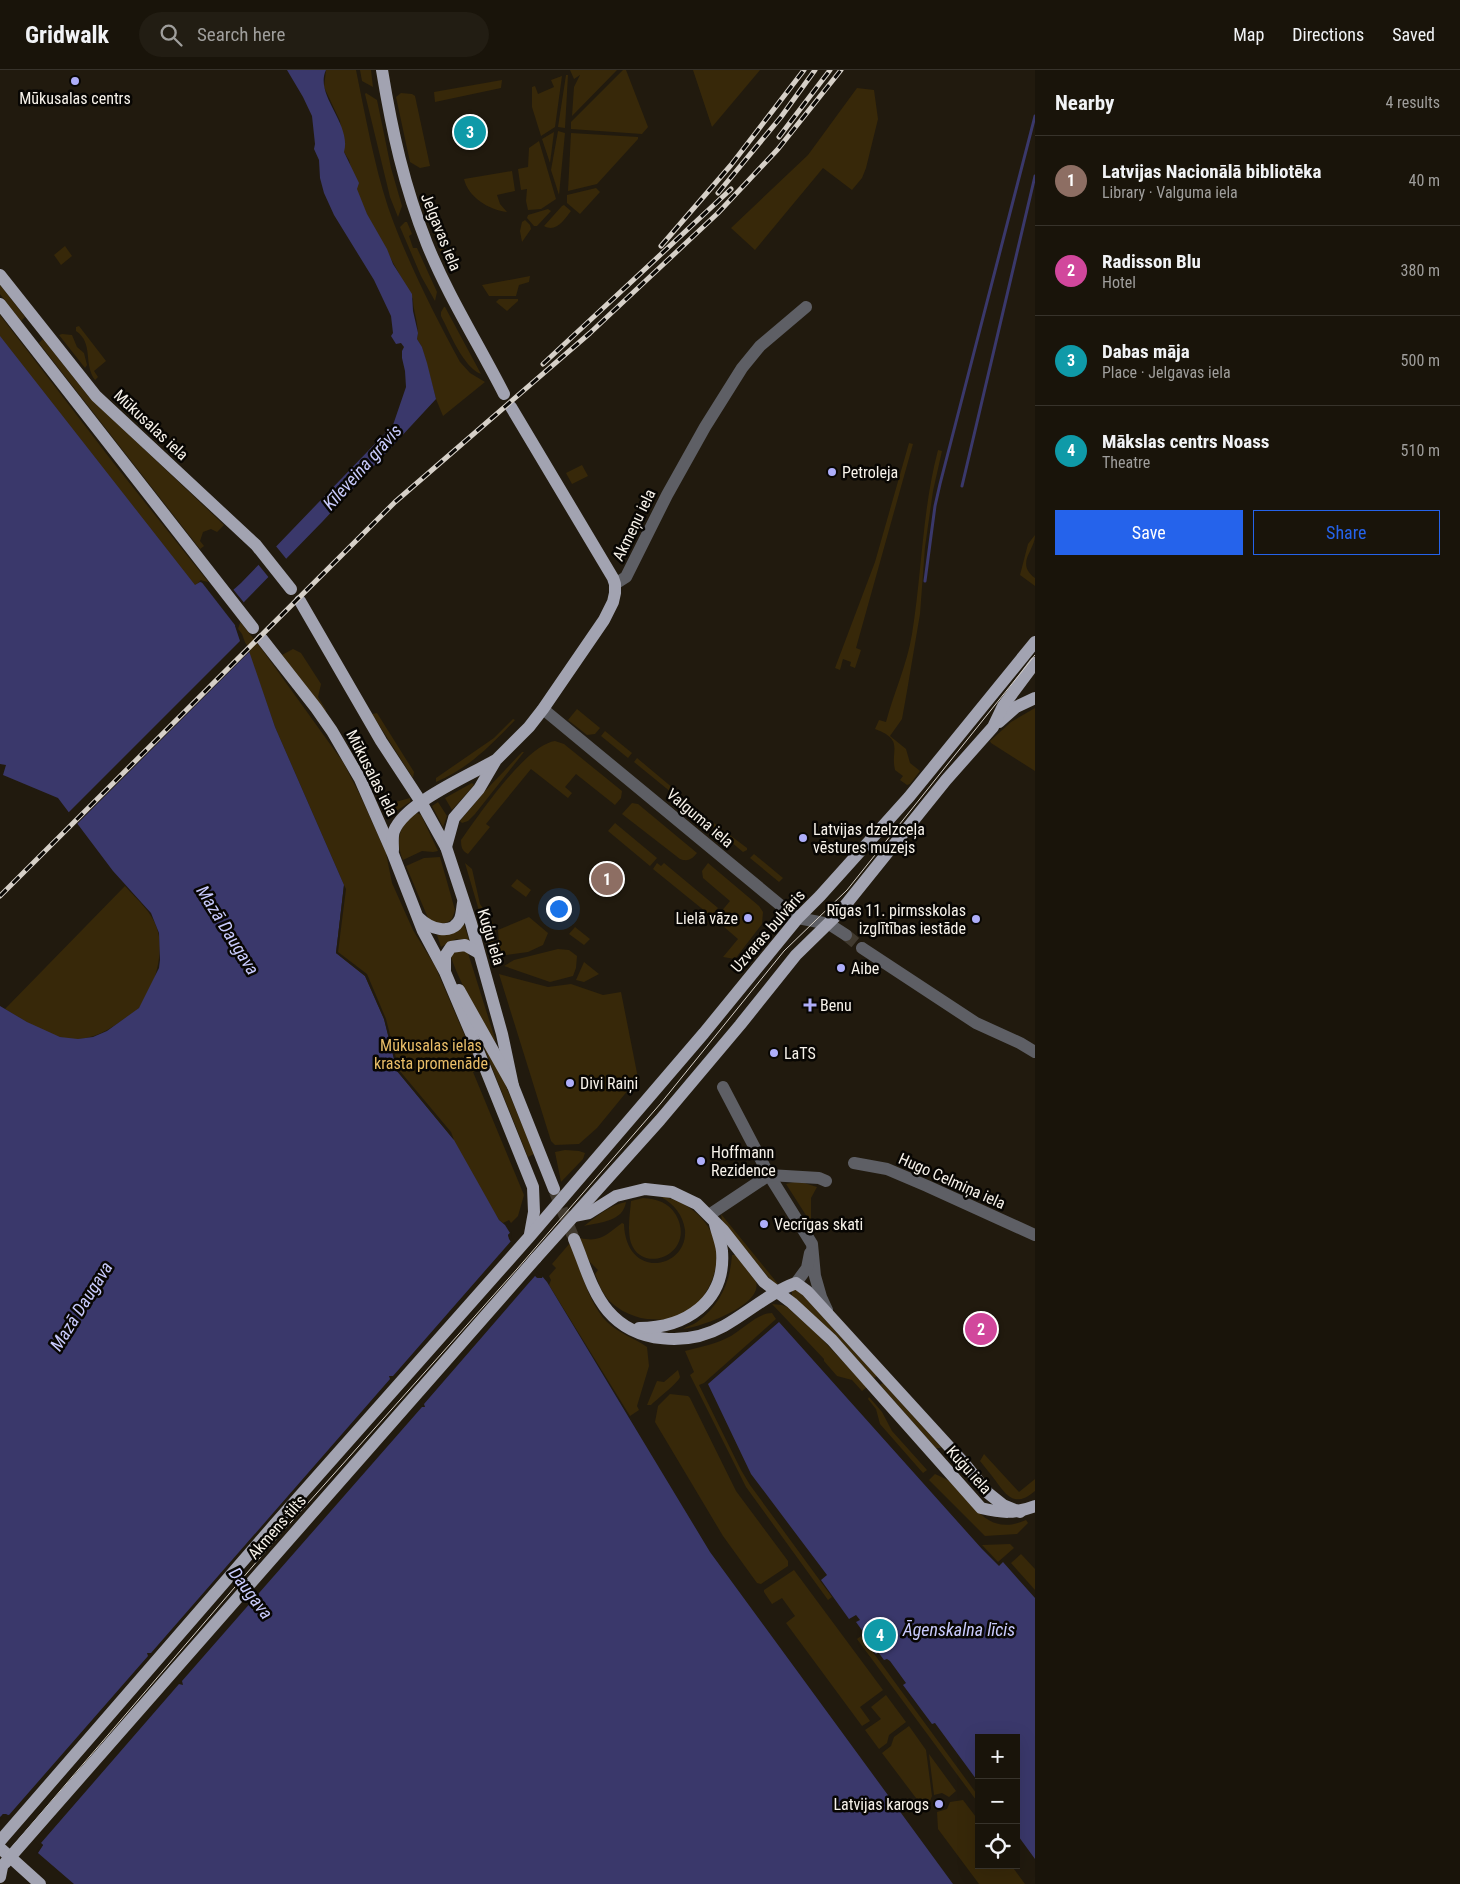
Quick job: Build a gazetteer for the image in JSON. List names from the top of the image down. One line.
{"streets":{"main road":["Jelgavas iela","Mūkusalas iela","Akmeņu iela","Uzvaras bulvāris","Kuģu iela","Akmens tilts"],"street":["Valguma iela","Hugo Celmiņa iela"]},"crossings":[["Mūkusalas iela","Akmeņu iela"],["Mūkusalas iela","Kuģu iela"],["Akmeņu iela","Valguma iela"],["Akmeņu iela","Kuģu iela"],["Valguma iela","Uzvaras bulvāris"],["Uzvaras bulvāris","Kuģu iela"],["Uzvaras bulvāris","Akmens tilts"],["Kuģu iela","Akmens tilts"]],"water":["Kīleveina grāvis","Mazā Daugava","Daugava","Āgenskalna līcis"],"parks":["Mūkusalas ielas krasta promenāde"],"places":{"other":["Mūkusalas centrs","Petroleja","Latvijas dzelzceļa vēstures muzejs","Lielā vāze","Rīgas 11. pirmsskolas izglītības iestāde","Aibe","LaTS","Divi Raiņi","Hoffmann Rezidence","Vecrīgas skati","Latvijas karogs"],"health":["Benu"]},"page":{"header":"Gridwalk","search":"Search here","nav":["Map","Directions","Saved"],"heading":["Nearby","4 results"],"pins":["3","1","2","4"],"list":[{"mark":"1","name":"Latvijas Nacionālā bibliotēka","note":"Library · Valguma iela","value":"40 m"},{"mark":"2","name":"Radisson Blu","note":"Hotel","value":"380 m"},{"mark":"3","name":"Dabas māja","note":"Place · Jelgavas iela","value":"500 m"},{"mark":"4","name":"Mākslas centrs Noass","note":"Theatre","value":"510 m"}],"buttons":["Save","Share"],"map_buttons":["+","−"]}}
